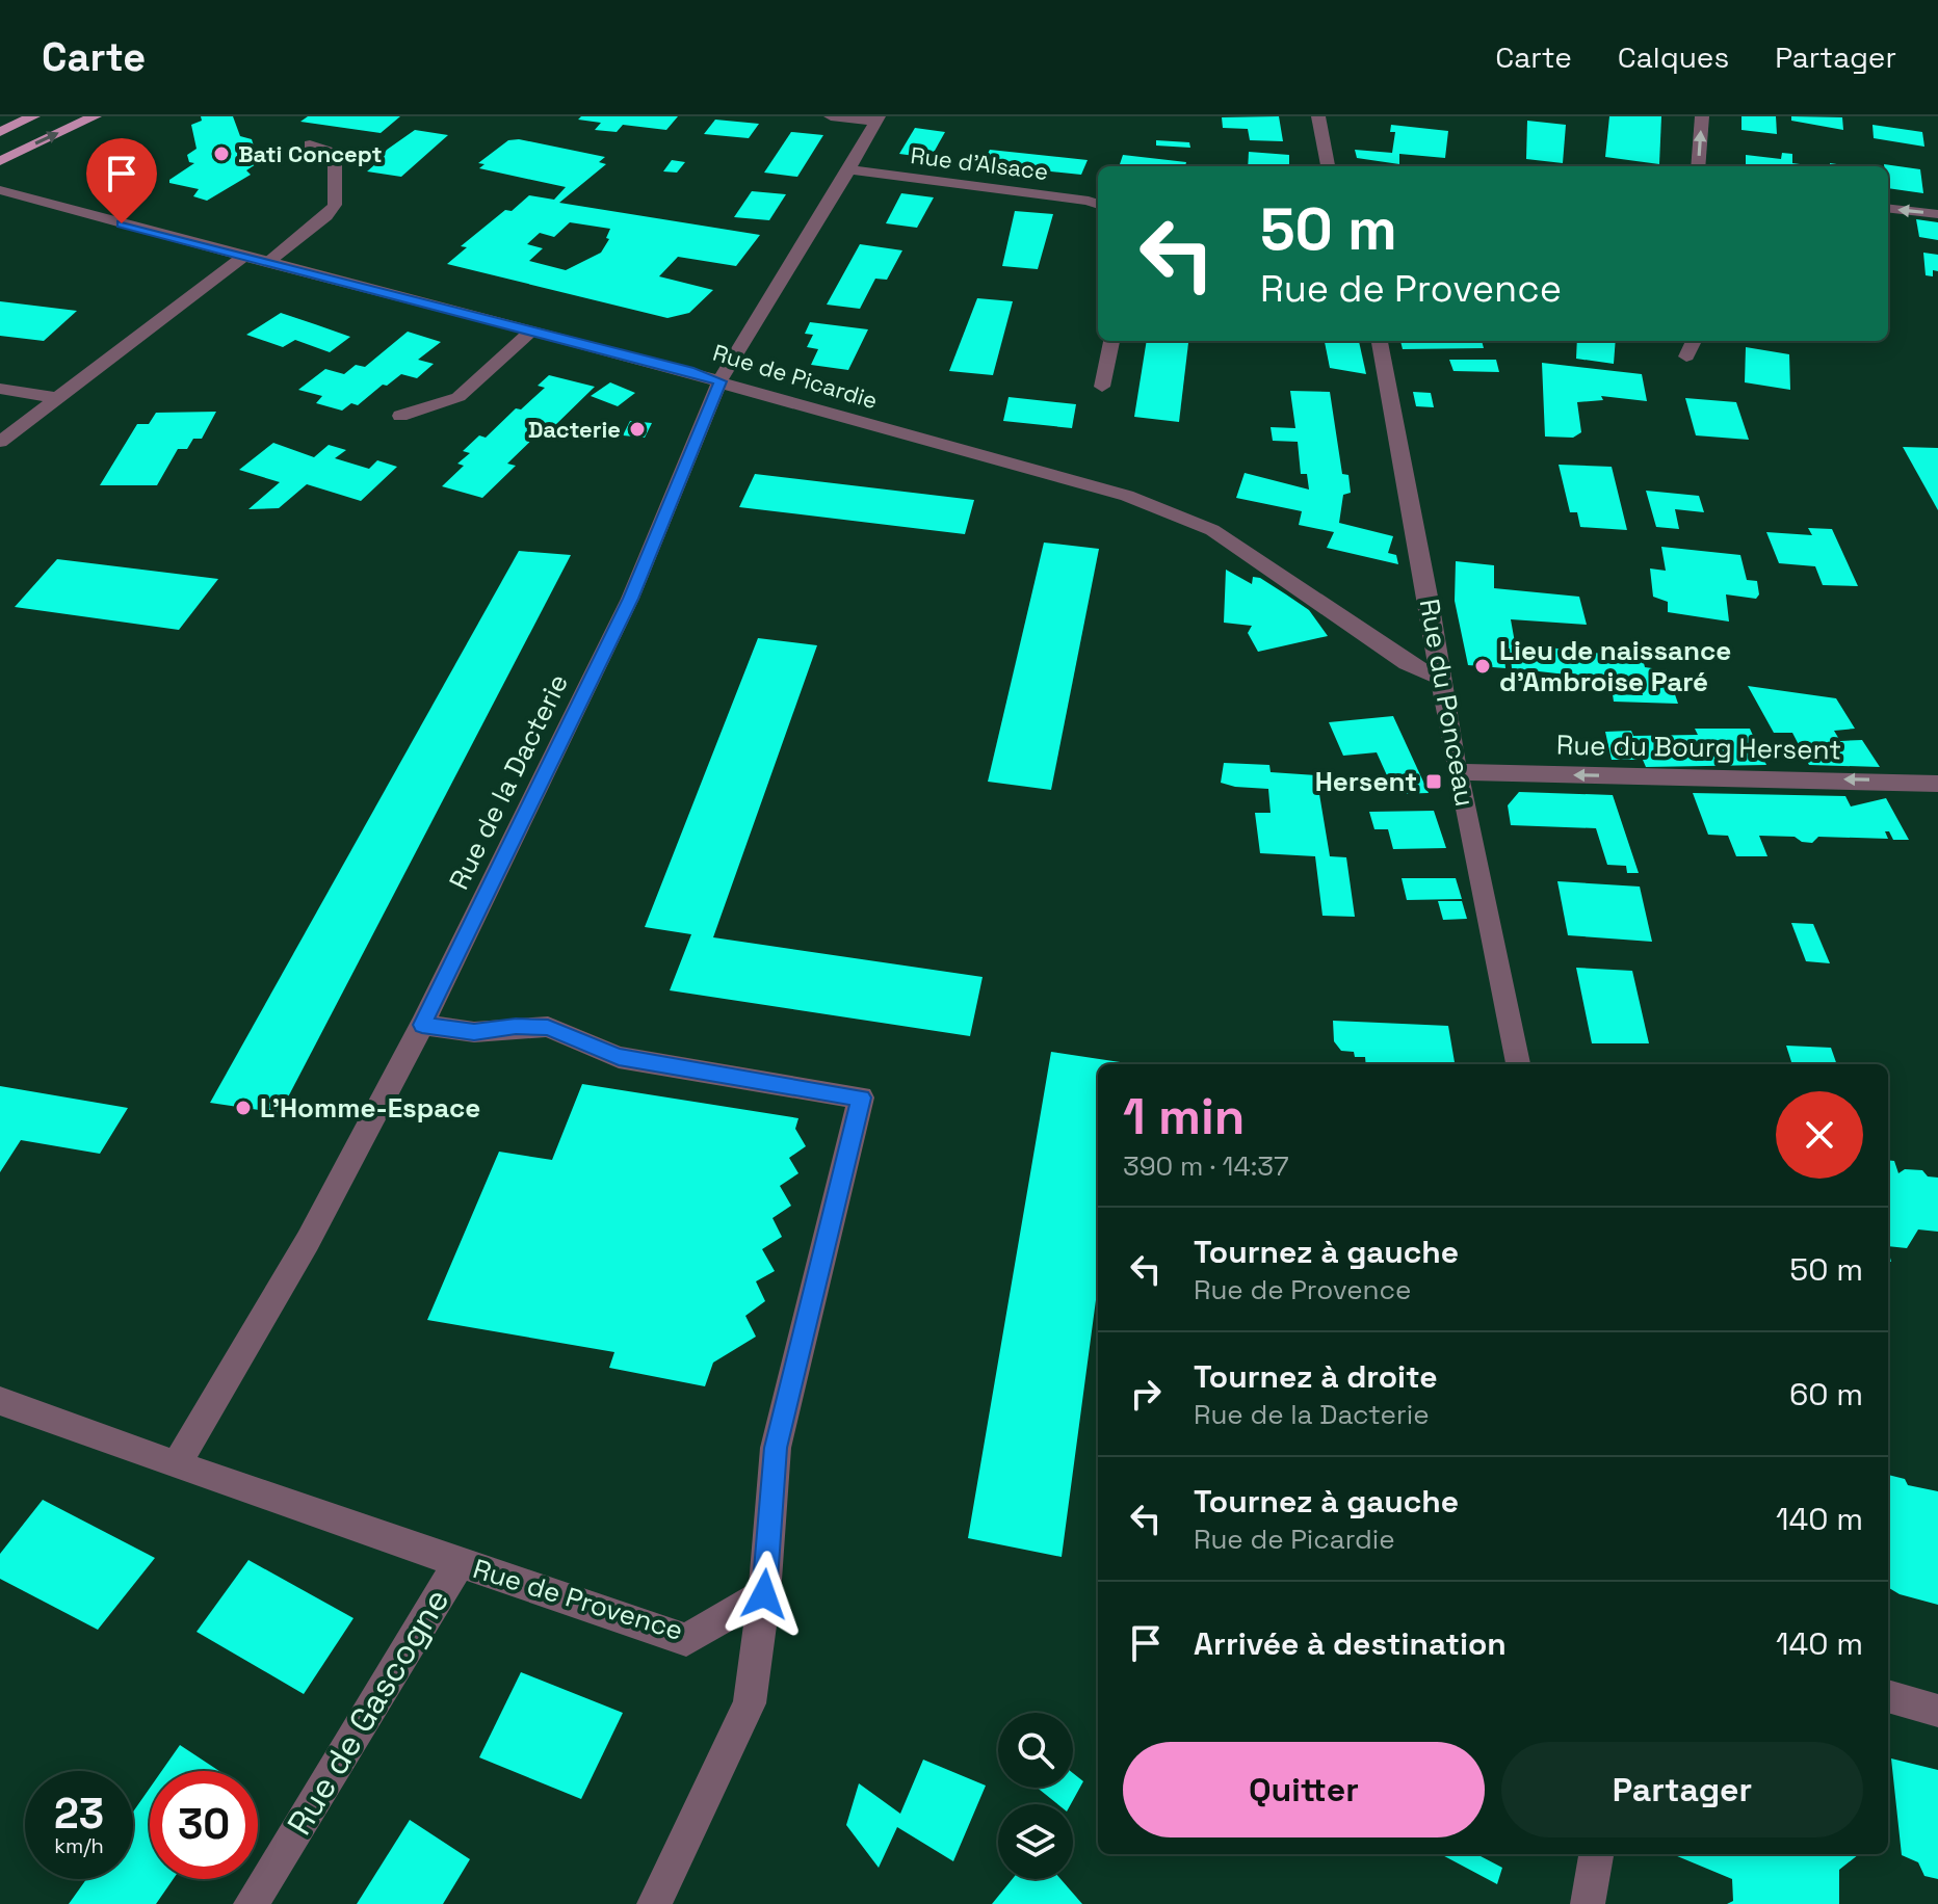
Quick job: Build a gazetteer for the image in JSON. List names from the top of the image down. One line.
{"streets":{"street":["Rue d'Alsace","Rue de Picardie","Rue du Ponceau","Rue du Bourg Hersent","Rue de la Dacterie","Rue de Provence","Rue de Gascogne"]},"crossings":[["Rue d'Alsace","Rue de la Dacterie"],["Rue de Picardie","Rue du Ponceau"],["Rue de Picardie","Rue de la Dacterie"],["Rue du Ponceau","Rue du Bourg Hersent"],["Rue de la Dacterie","Rue de Provence"],["Rue de Provence","Rue de Gascogne"]],"one_way":["Rue du Bourg Hersent"],"places":{"other":["Bati Concept","Dacterie","Lieu de naissance d'Ambroise Paré","L'Homme-Espace"],"transit":["Hersent"]},"page":{"header":"Carte","nav":["Carte","Calques","Partager"],"turn":["50 m","Rue de Provence"],"heading":["1 min","390 m · 14:37"],"list":[{"name":"Tournez à gauche","note":"Rue de Provence","value":"50 m"},{"name":"Tournez à droite","note":"Rue de la Dacterie","value":"60 m"},{"name":"Tournez à gauche","note":"Rue de Picardie","value":"140 m"},{"name":"Arrivée à destination","value":"140 m"}],"buttons":["Quitter","Partager"],"speed":"23 km/h","limit":"30"}}
